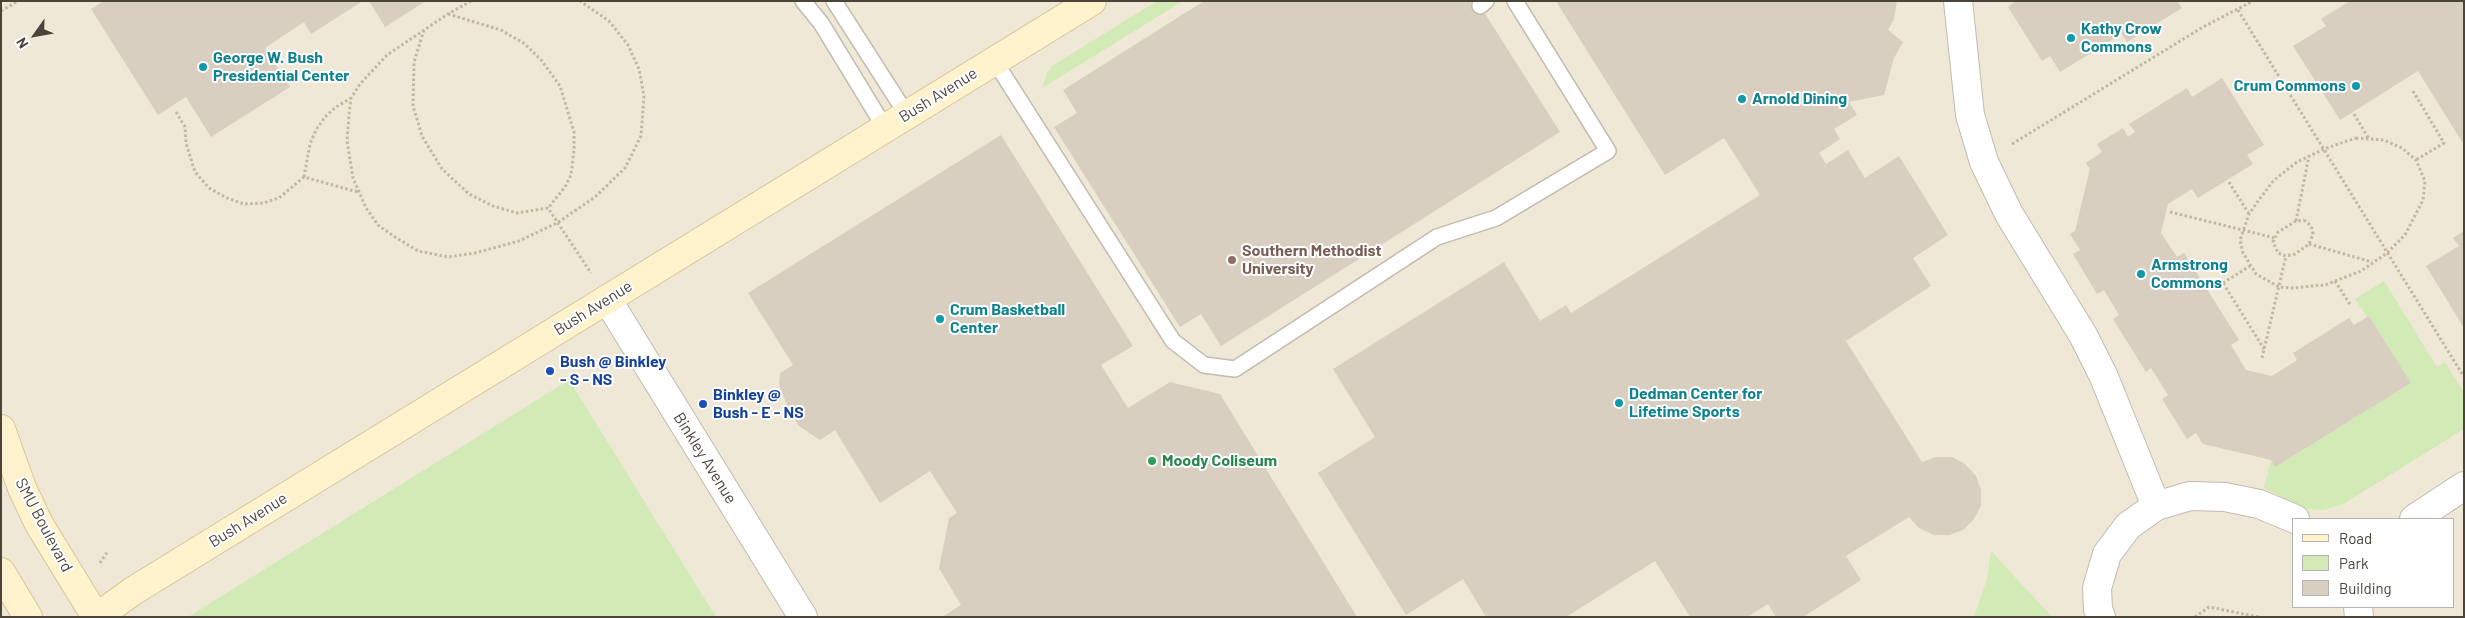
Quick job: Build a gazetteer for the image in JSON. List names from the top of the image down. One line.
{"streets":{"street":["Bush Avenue","Binkley Avenue","SMU Boulevard"]},"crossings":[["Bush Avenue","Binkley Avenue"],["Bush Avenue","SMU Boulevard"]],"places":["Kathy Crow Commons","George W. Bush Presidential Center","Crum Commons","Arnold Dining","Southern Methodist University","Armstrong Commons","Crum Basketball Center","Bush @ Binkley - S - NS","Dedman Center for Lifetime Sports","Binkley @ Bush - E - NS","Moody Coliseum"],"legend":["Road","Park","Building"],"north":"bottom left"}
